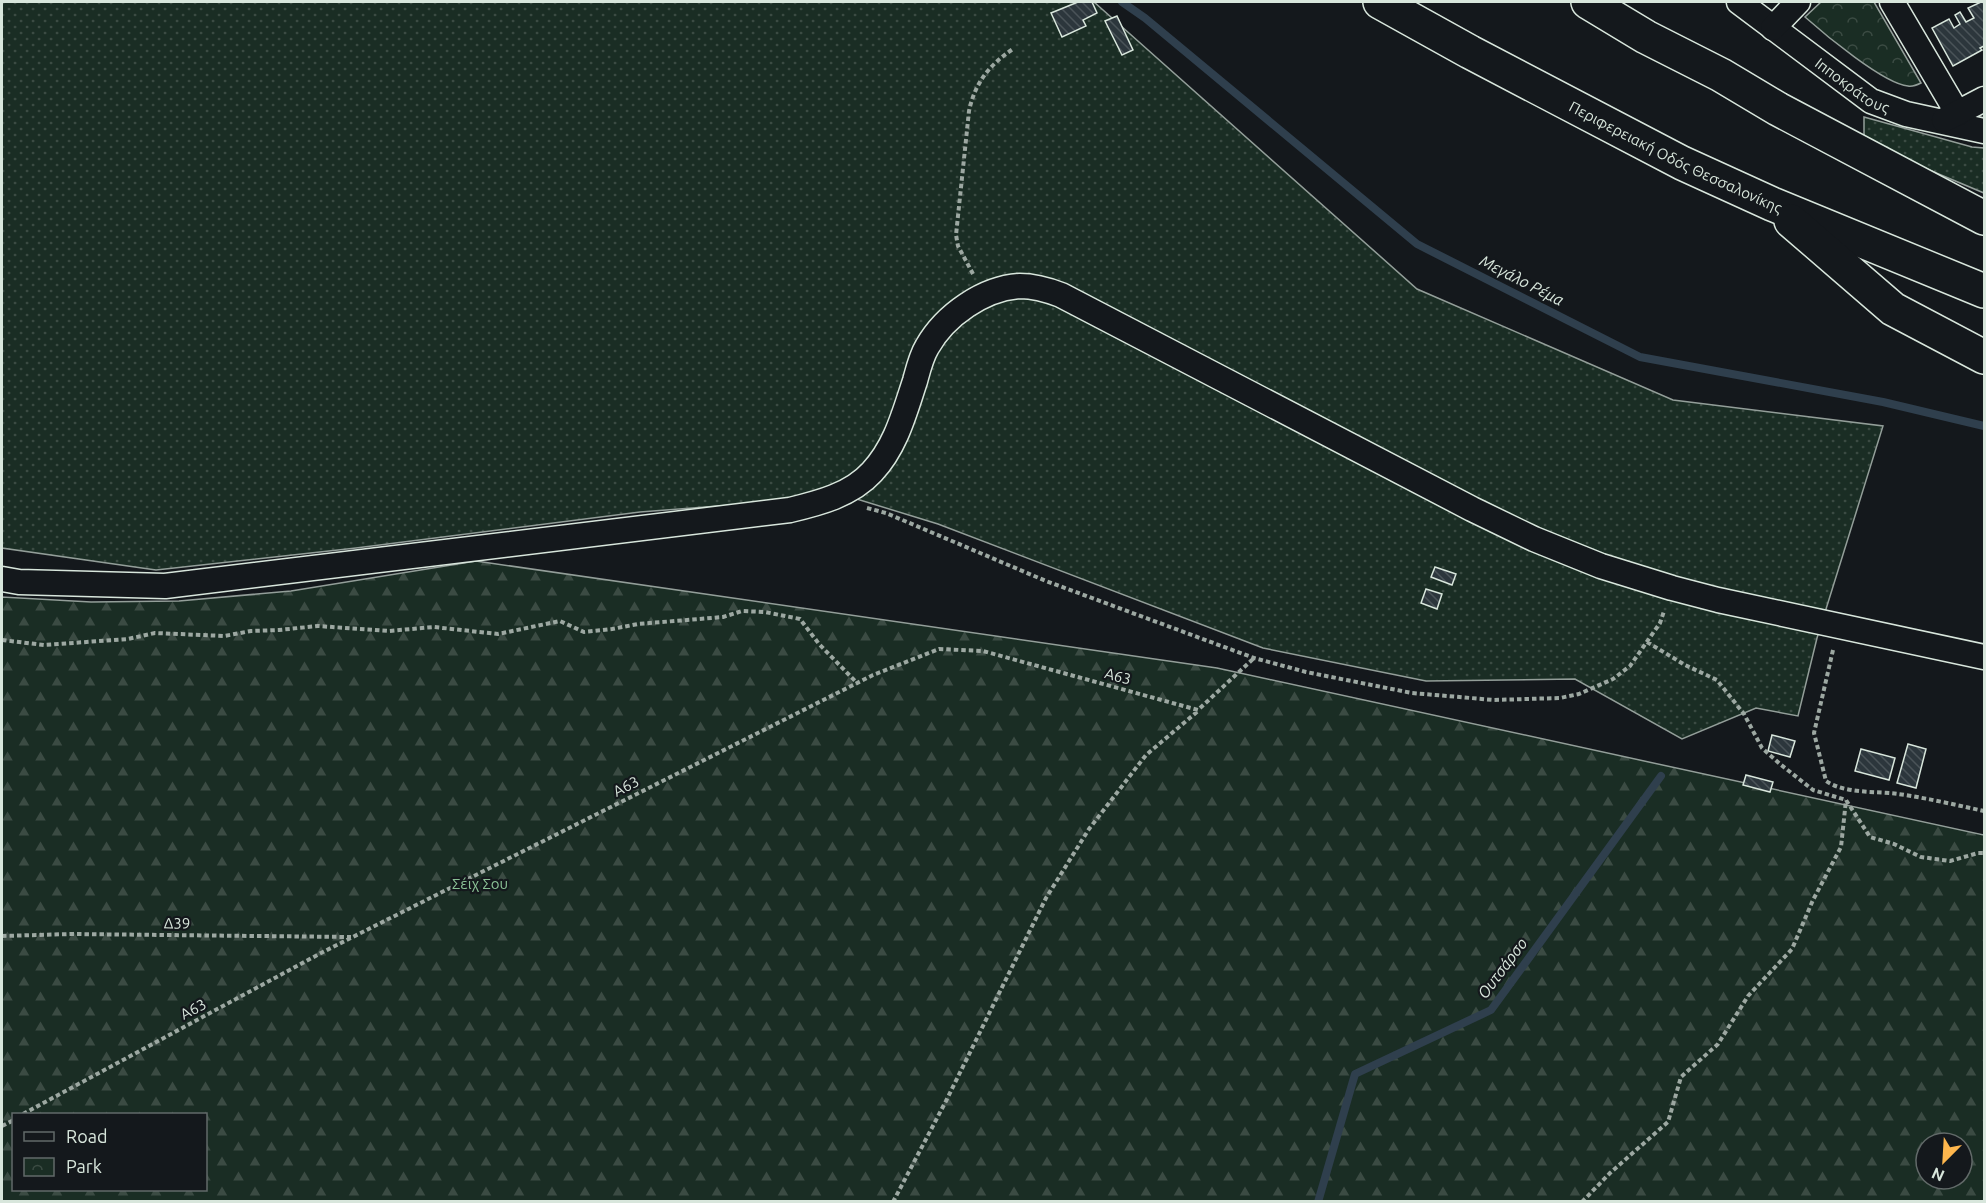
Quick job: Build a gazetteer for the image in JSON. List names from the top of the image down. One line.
{"streets":{"highway":["Περιφερειακή Οδός Θεσσαλονίκης"],"street":["Ιπποκράτους"],"path":["Α63","Δ39"]},"crossings":[["Α63","Δ39"]],"water":["Μεγάλο Ρέμα","Ουτσάρσο"],"parks":["Σέιχ Σου"],"legend":["Road","Park"],"north":"bottom left"}
